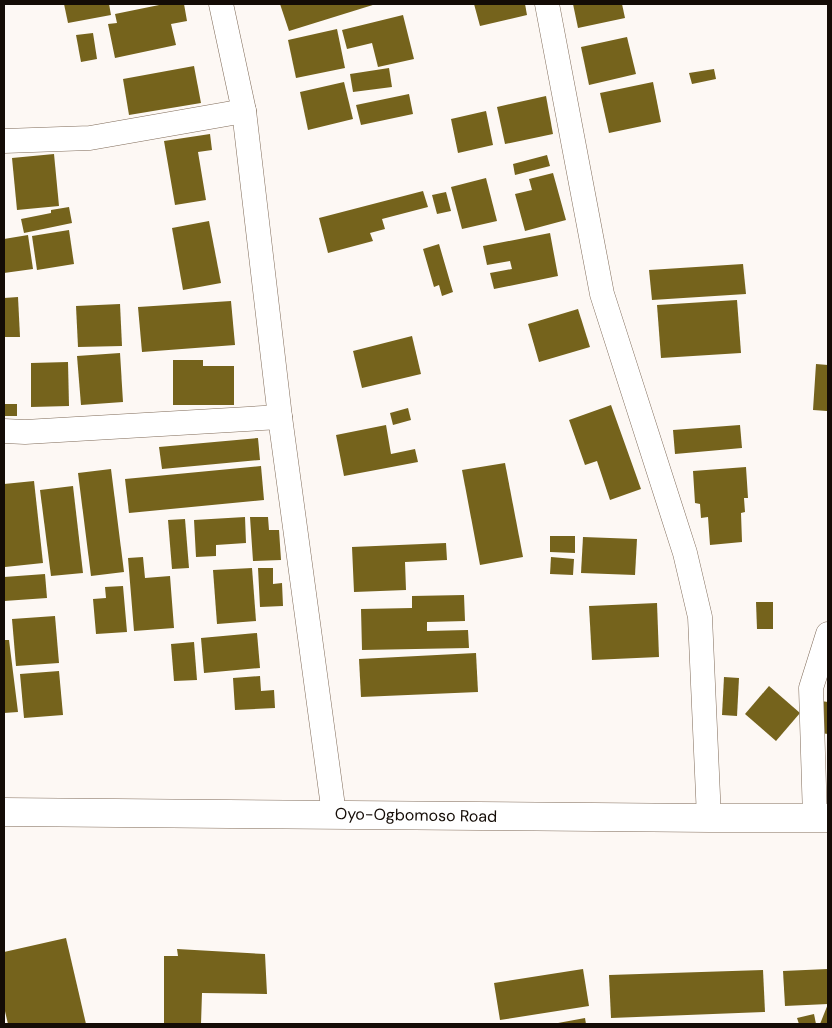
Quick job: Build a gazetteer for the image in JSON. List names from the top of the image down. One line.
{"streets":{"highway":["Oyo-Ogbomoso Road"]}}
